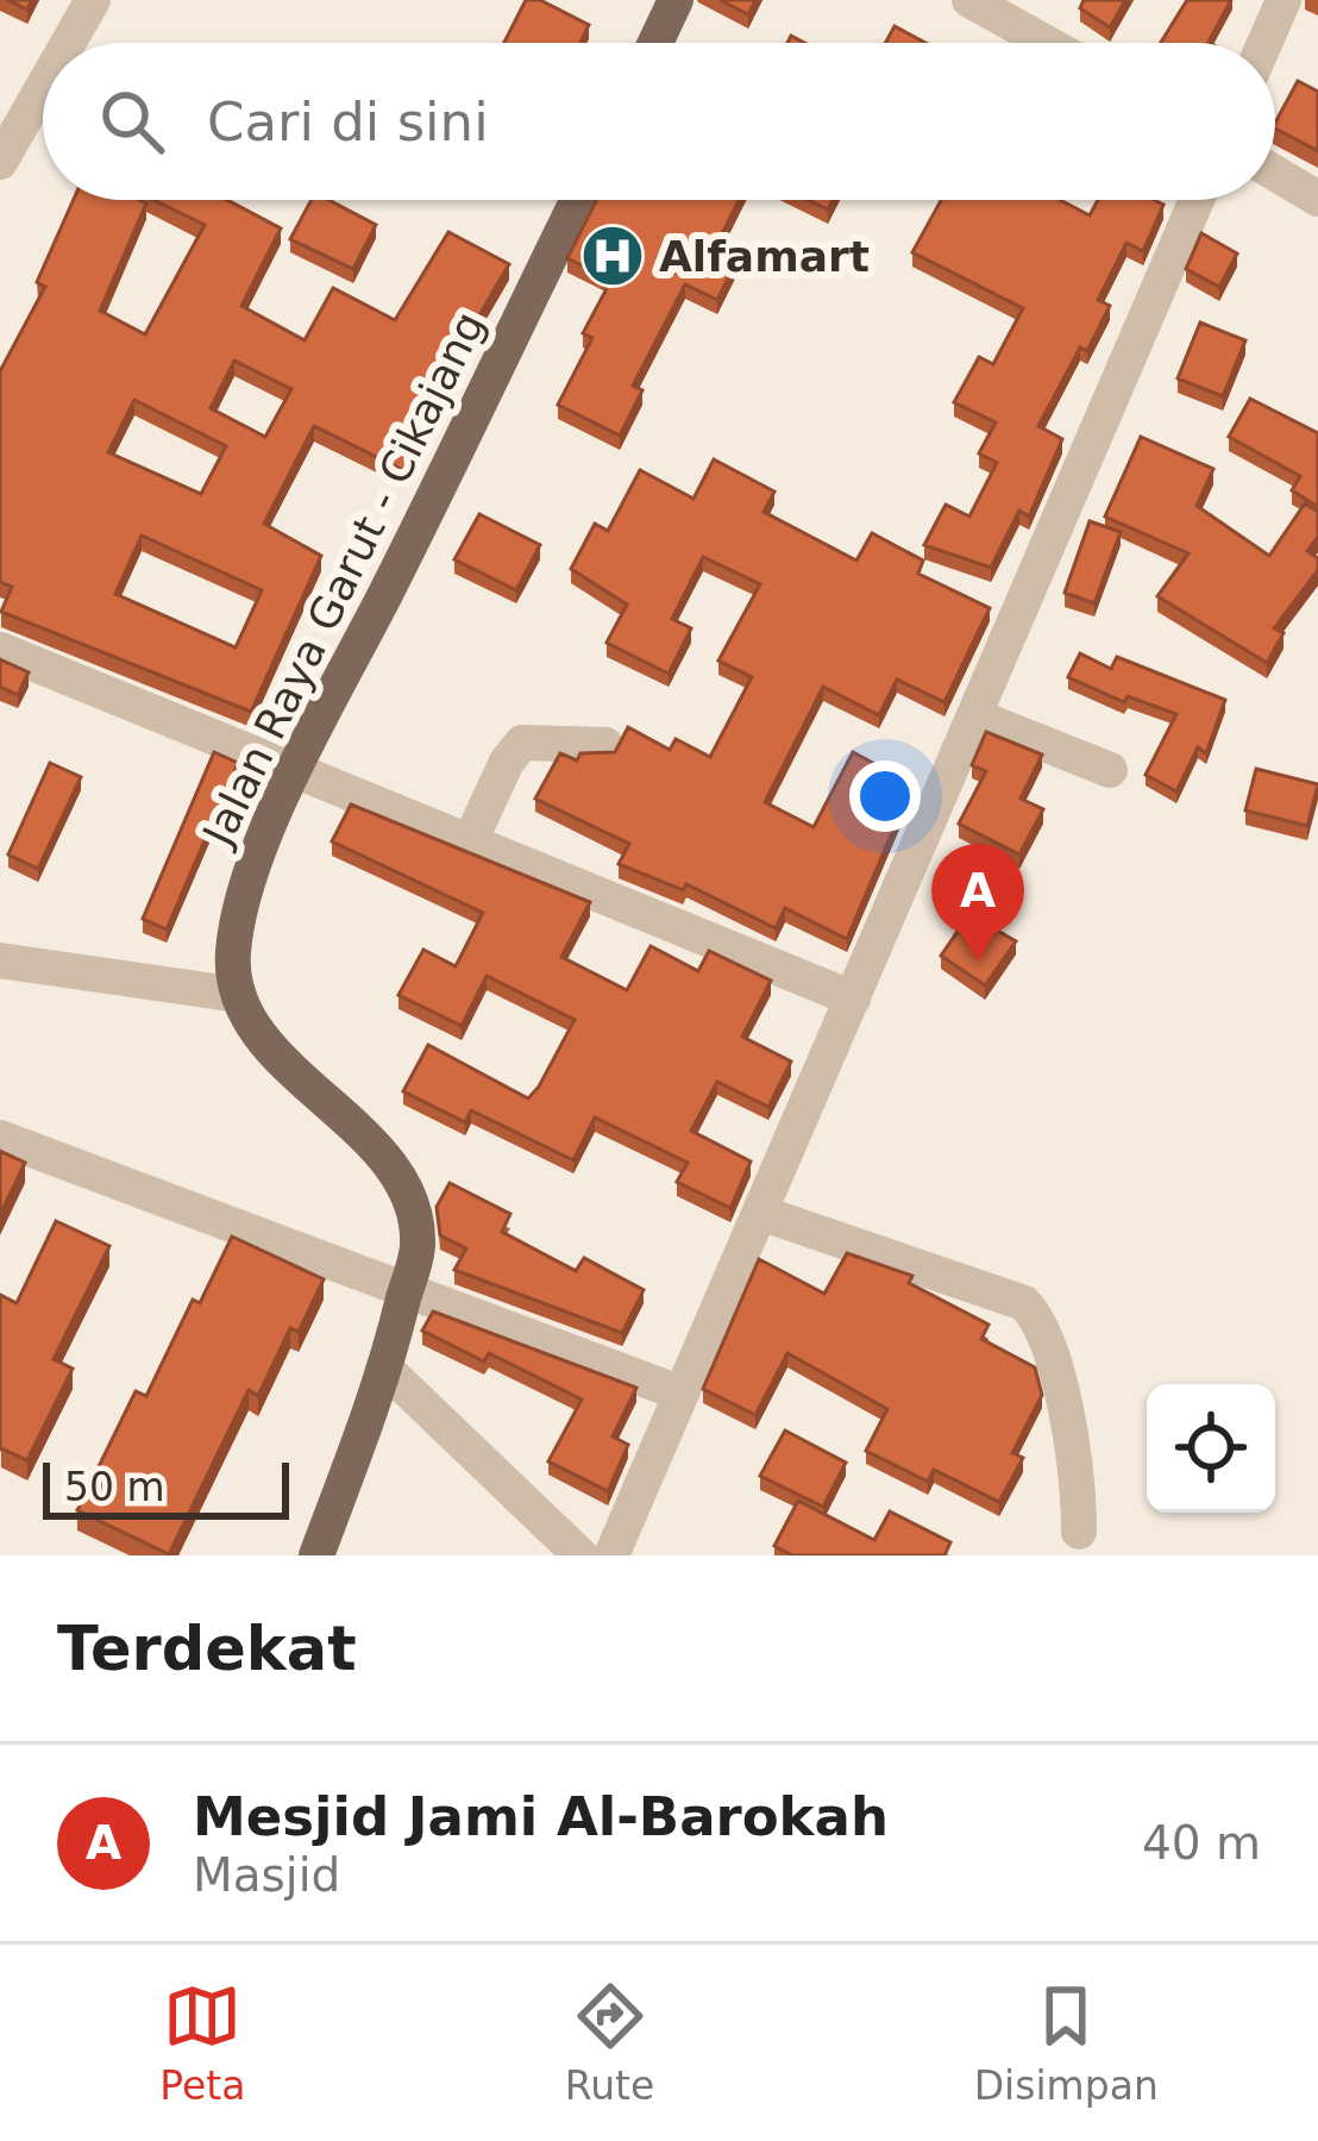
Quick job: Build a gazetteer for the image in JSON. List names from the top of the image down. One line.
{"streets":{"main road":["Jalan Raya Garut - Cikajang"]},"places":{"hospital":["Alfamart"]},"scale_bar":"50 m","page":{"search":"Cari di sini","pins":"A","scale":"50 m","heading":"Terdekat","list":[{"mark":"A","name":"Mesjid Jami Al-Barokah","note":"Masjid","value":"40 m"}],"nav":["Peta","Rute","Disimpan"]}}
